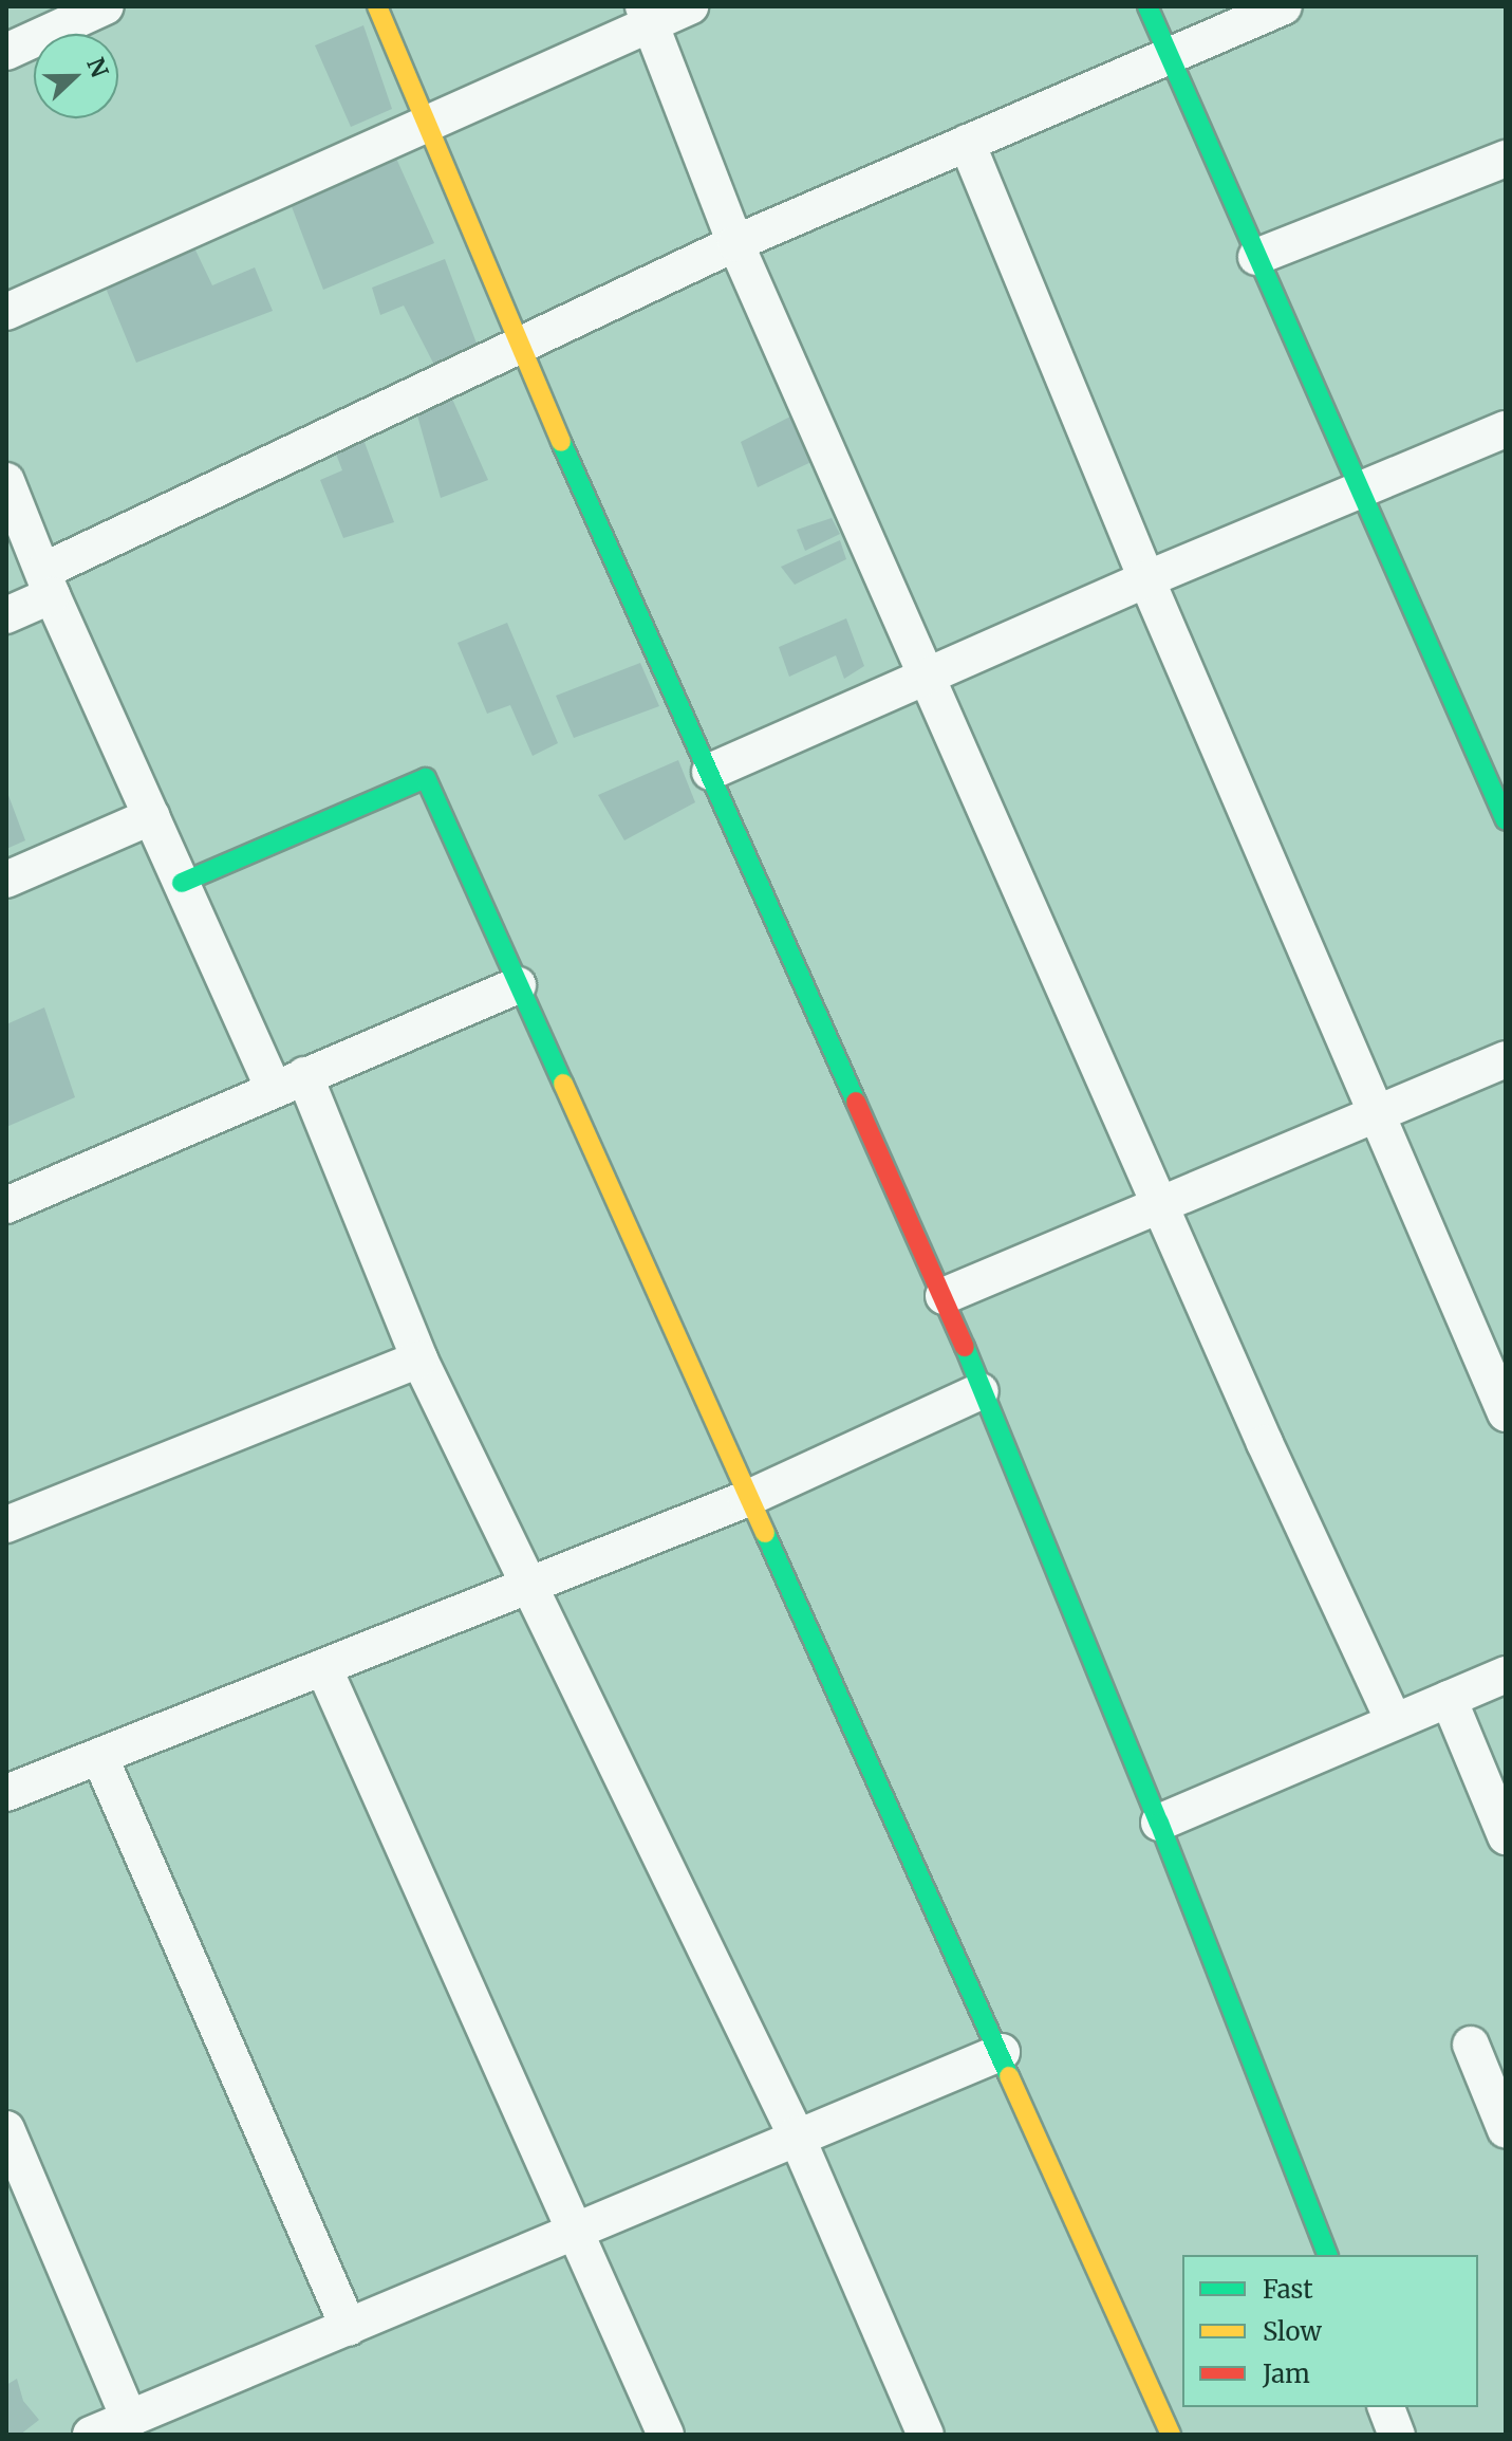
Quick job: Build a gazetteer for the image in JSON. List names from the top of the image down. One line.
{"legend":["Fast","Slow","Jam"],"north":"right"}
